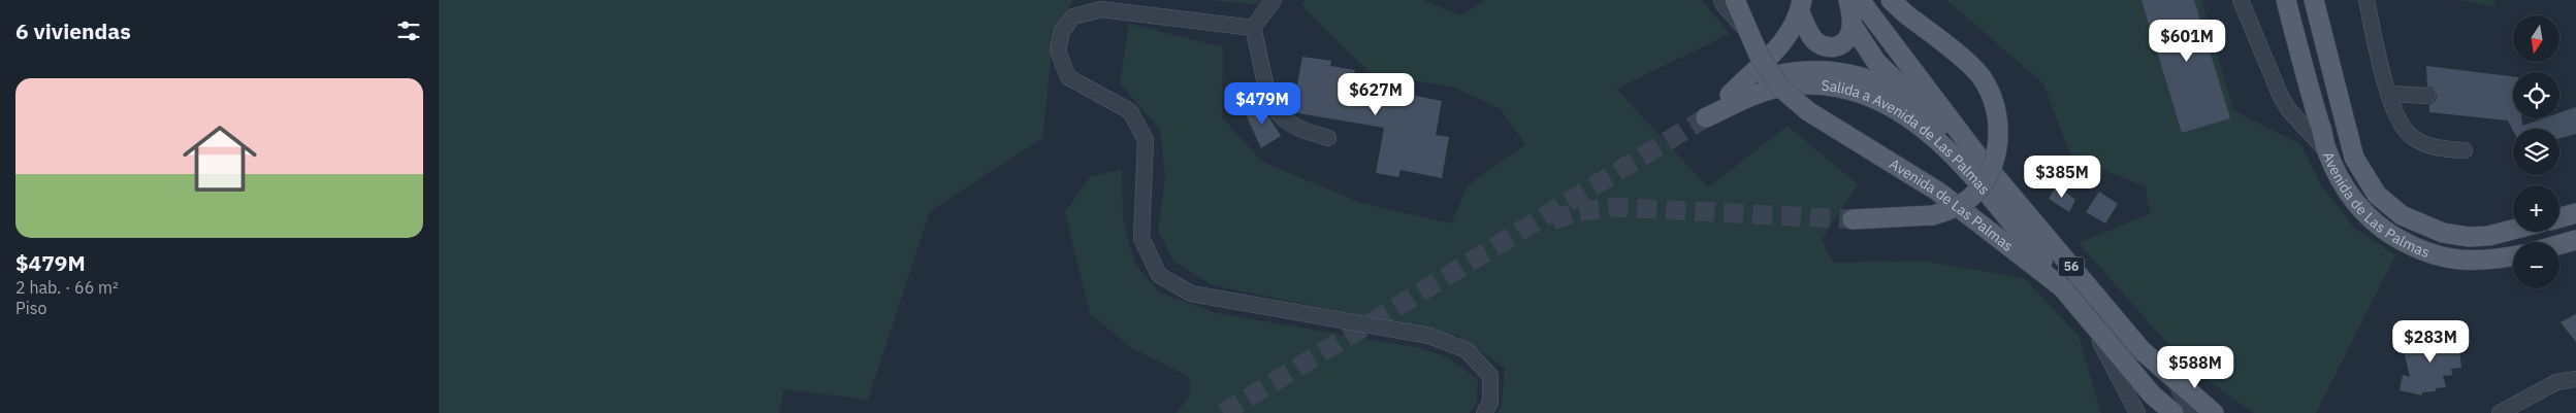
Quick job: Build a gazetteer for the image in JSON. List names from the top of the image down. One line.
{"streets":{"main road":["Salida a Avenida de Las Palmas","Avenida de Las Palmas","56"]},"crossings":[["Salida a Avenida de Las Palmas","Avenida de Las Palmas"]],"north":"bottom","page":{"heading":"6 viviendas","map_buttons":["+","−"],"price":["$601M","$627M","$479M","$385M","$283M","$588M"],"list":[{"name":"$479M","note":"2 hab. · 66 m² · Piso"}]}}
